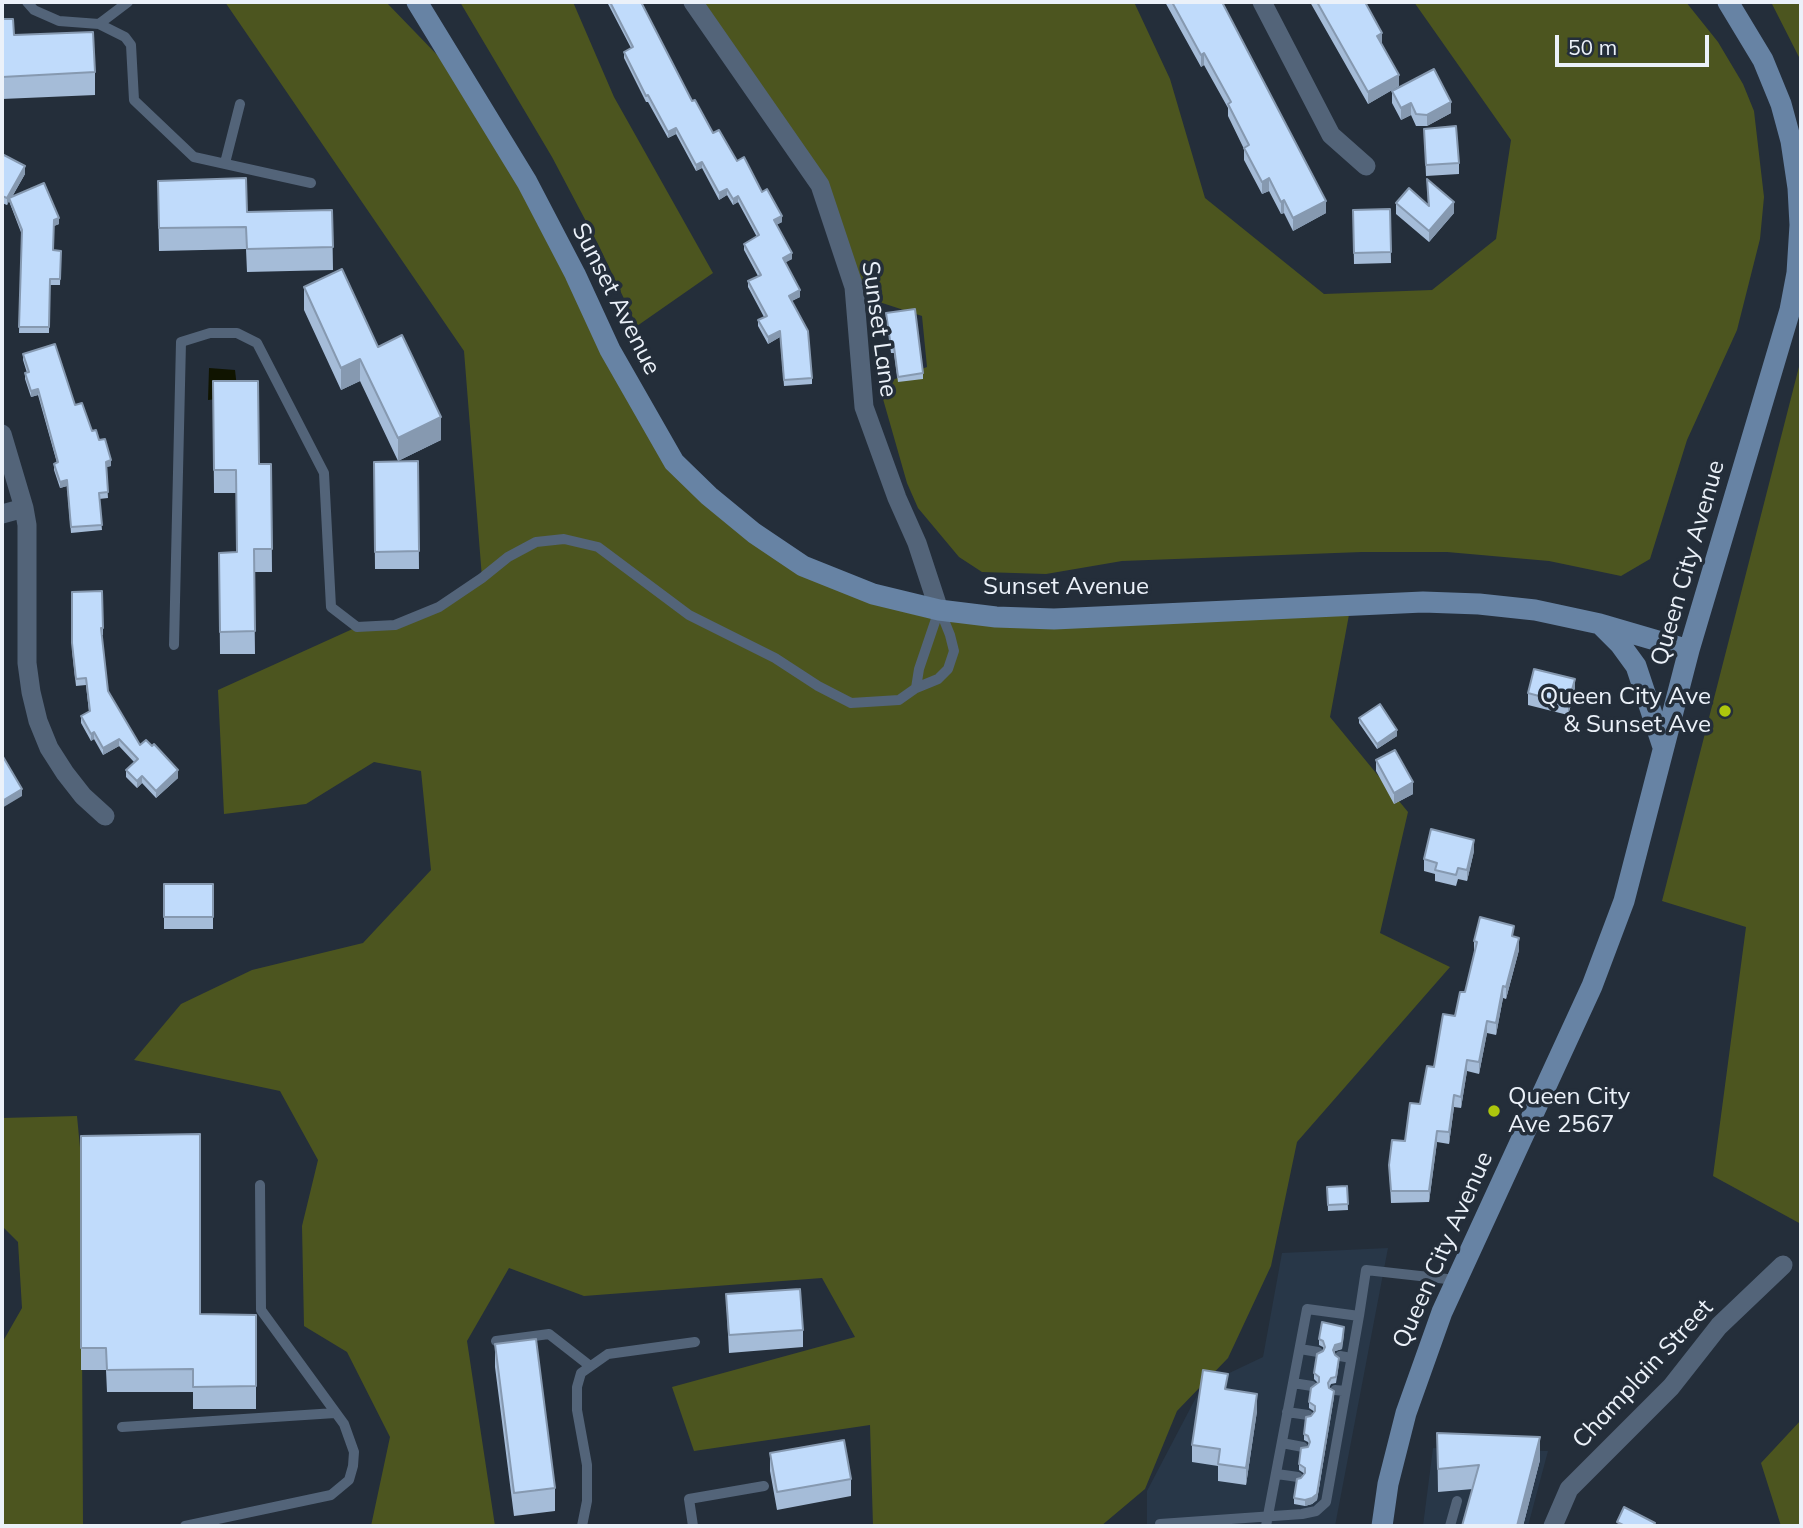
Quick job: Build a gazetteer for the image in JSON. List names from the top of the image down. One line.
{"streets":{"street":["Sunset Avenue","Sunset Lane","Queen City Avenue","Champlain Street"]},"crossings":[["Sunset Avenue","Sunset Lane"],["Sunset Avenue","Queen City Avenue"]],"places":["Queen City Ave & Sunset Ave","Queen City Ave 2567"],"scale_bar":"50 m"}
